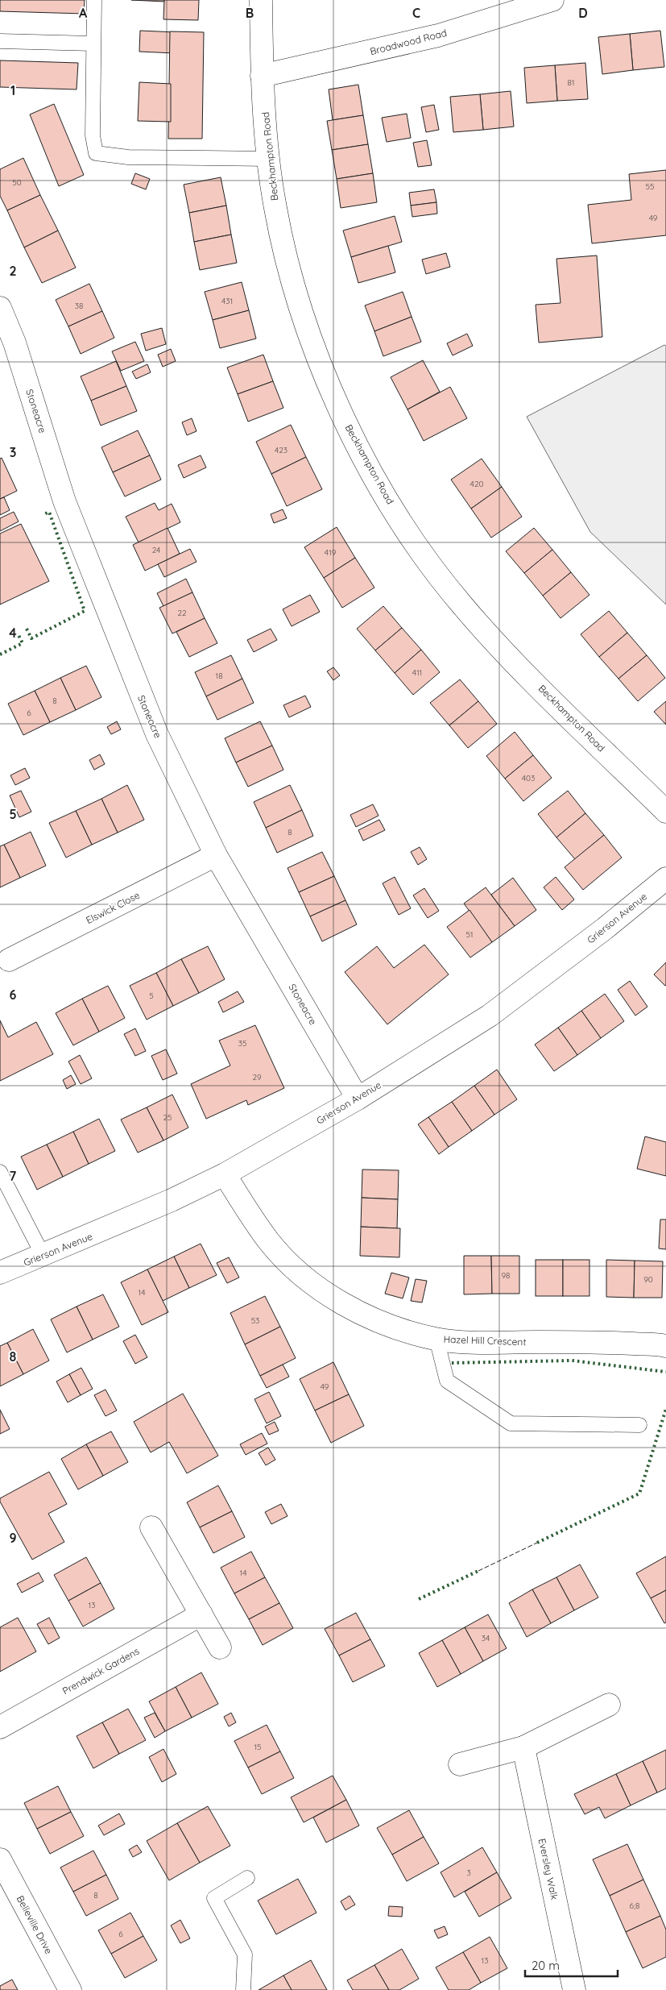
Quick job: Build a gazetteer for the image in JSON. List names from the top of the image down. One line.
{"streets":{"street":["Broadwood Road","Beckhampton Road","Stoneacre","Elswick Close","Grierson Avenue","Hazel Hill Crescent","Prendwick Gardens","Eversley Walk","Belleville Drive"]},"crossings":[["Broadwood Road","Beckhampton Road"],["Stoneacre","Elswick Close"],["Stoneacre","Grierson Avenue"],["Grierson Avenue","Hazel Hill Crescent"]],"house_numbers":["81","50","55","49","431","38","423","420","24","419","22","411","18","8","6","403","8","51","5","35","29","25","98","90","14","53","49","14","13","34","15","3","8","6;8","6","13"],"scale_bar":"20 m","grid":{"columns":["A","B","C","D"],"rows":["1","2","3","4","5","6","7","8","9"]}}
